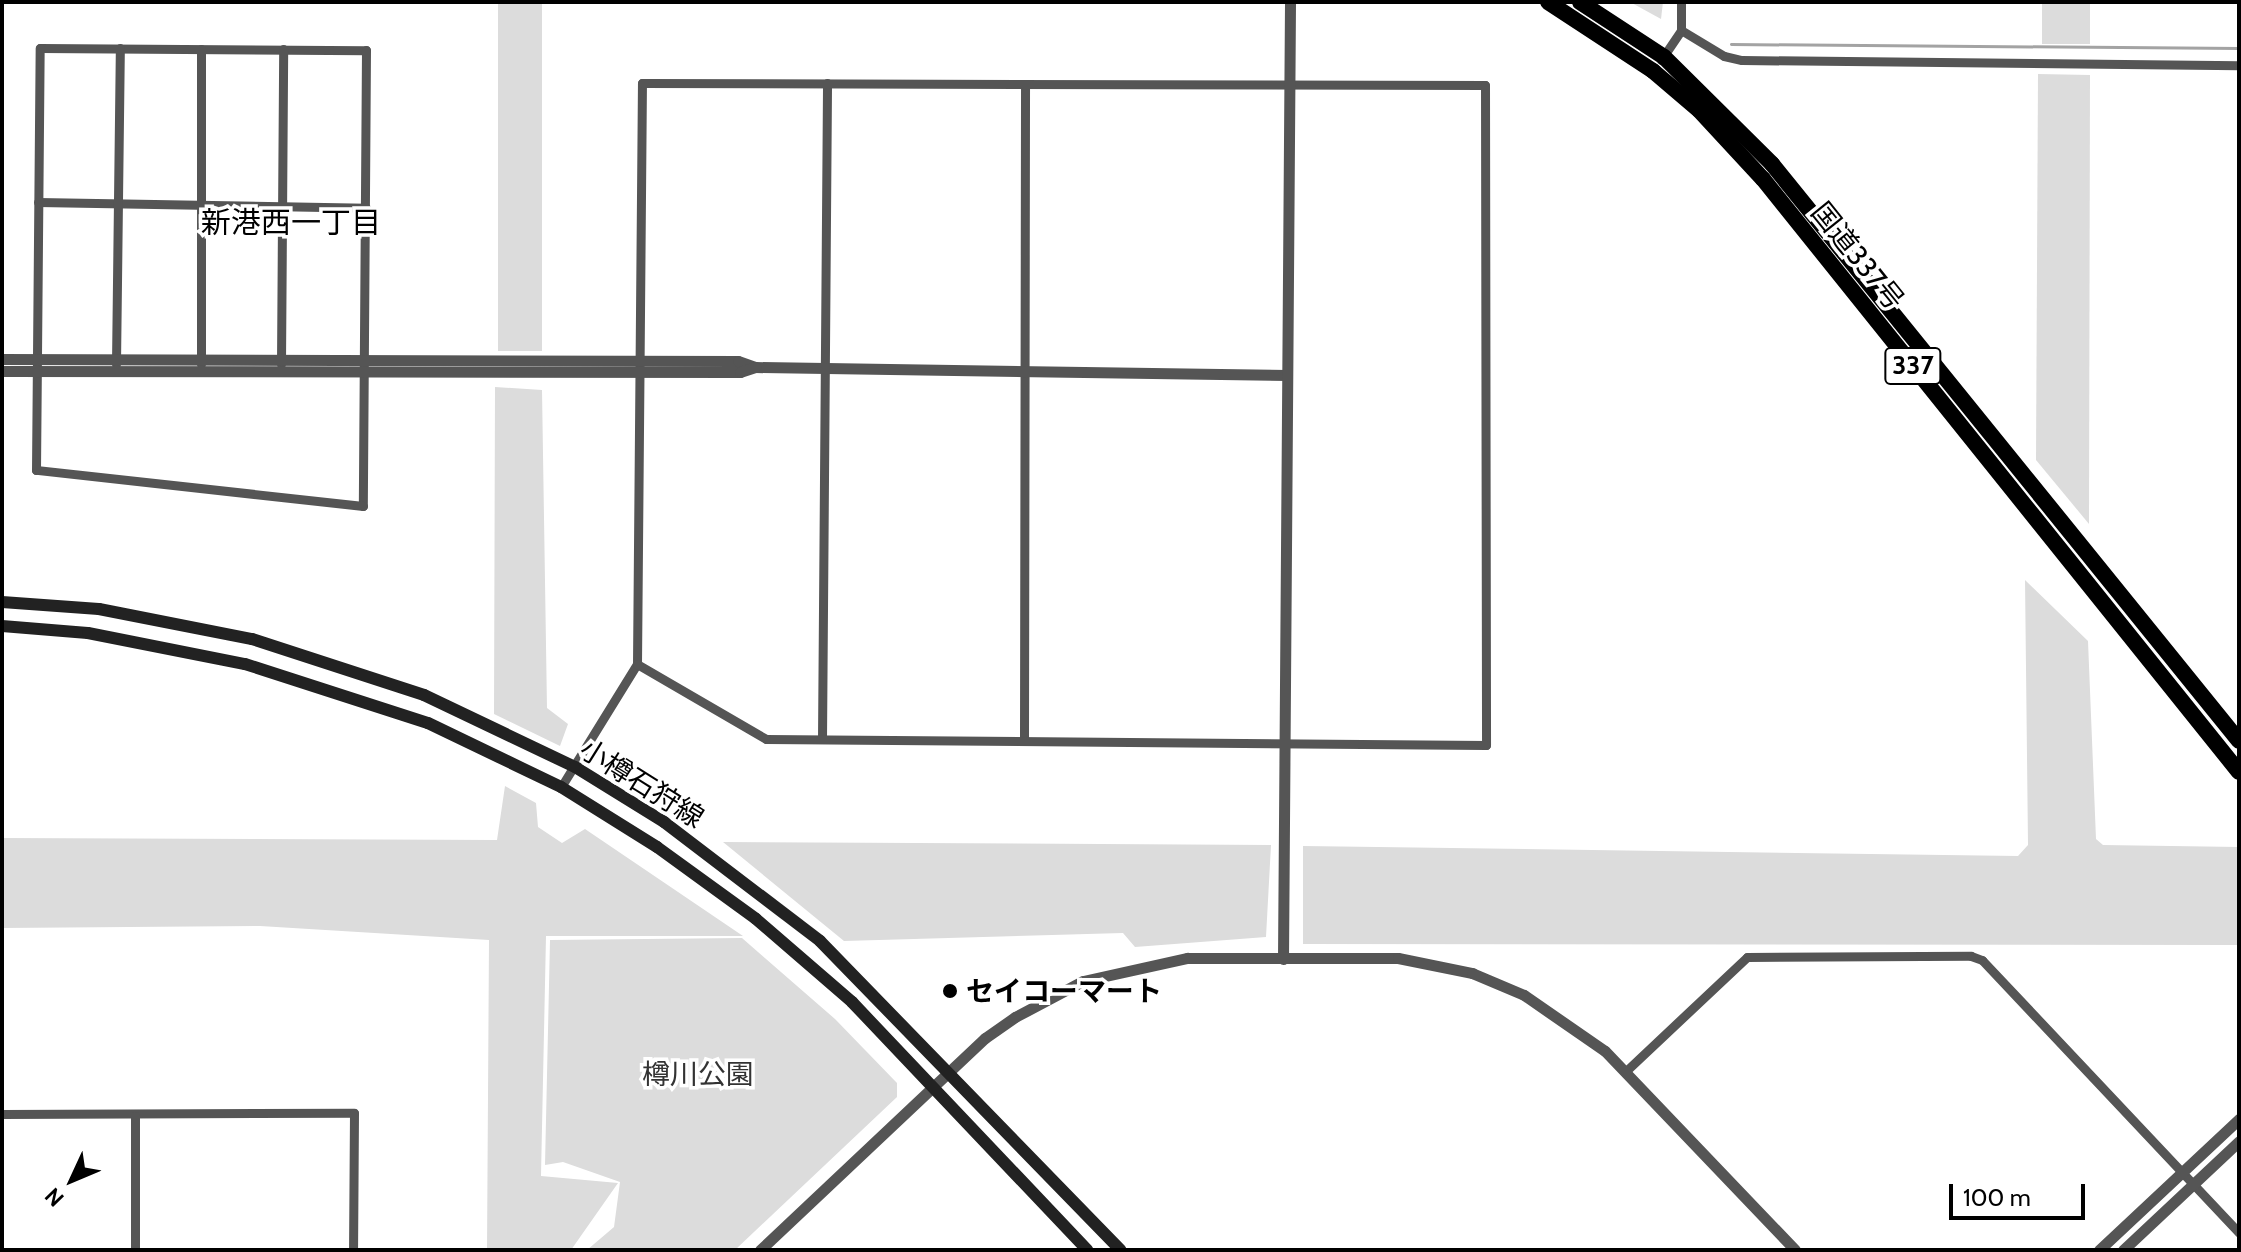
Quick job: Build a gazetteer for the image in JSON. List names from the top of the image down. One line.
{"streets":{"highway":["国道337号","337"],"main road":["小樽石狩線"]},"districts":["新港西一丁目"],"parks":["樽川公園"],"places":["セイコーマート"],"scale_bar":"100 m","north":"bottom left"}
